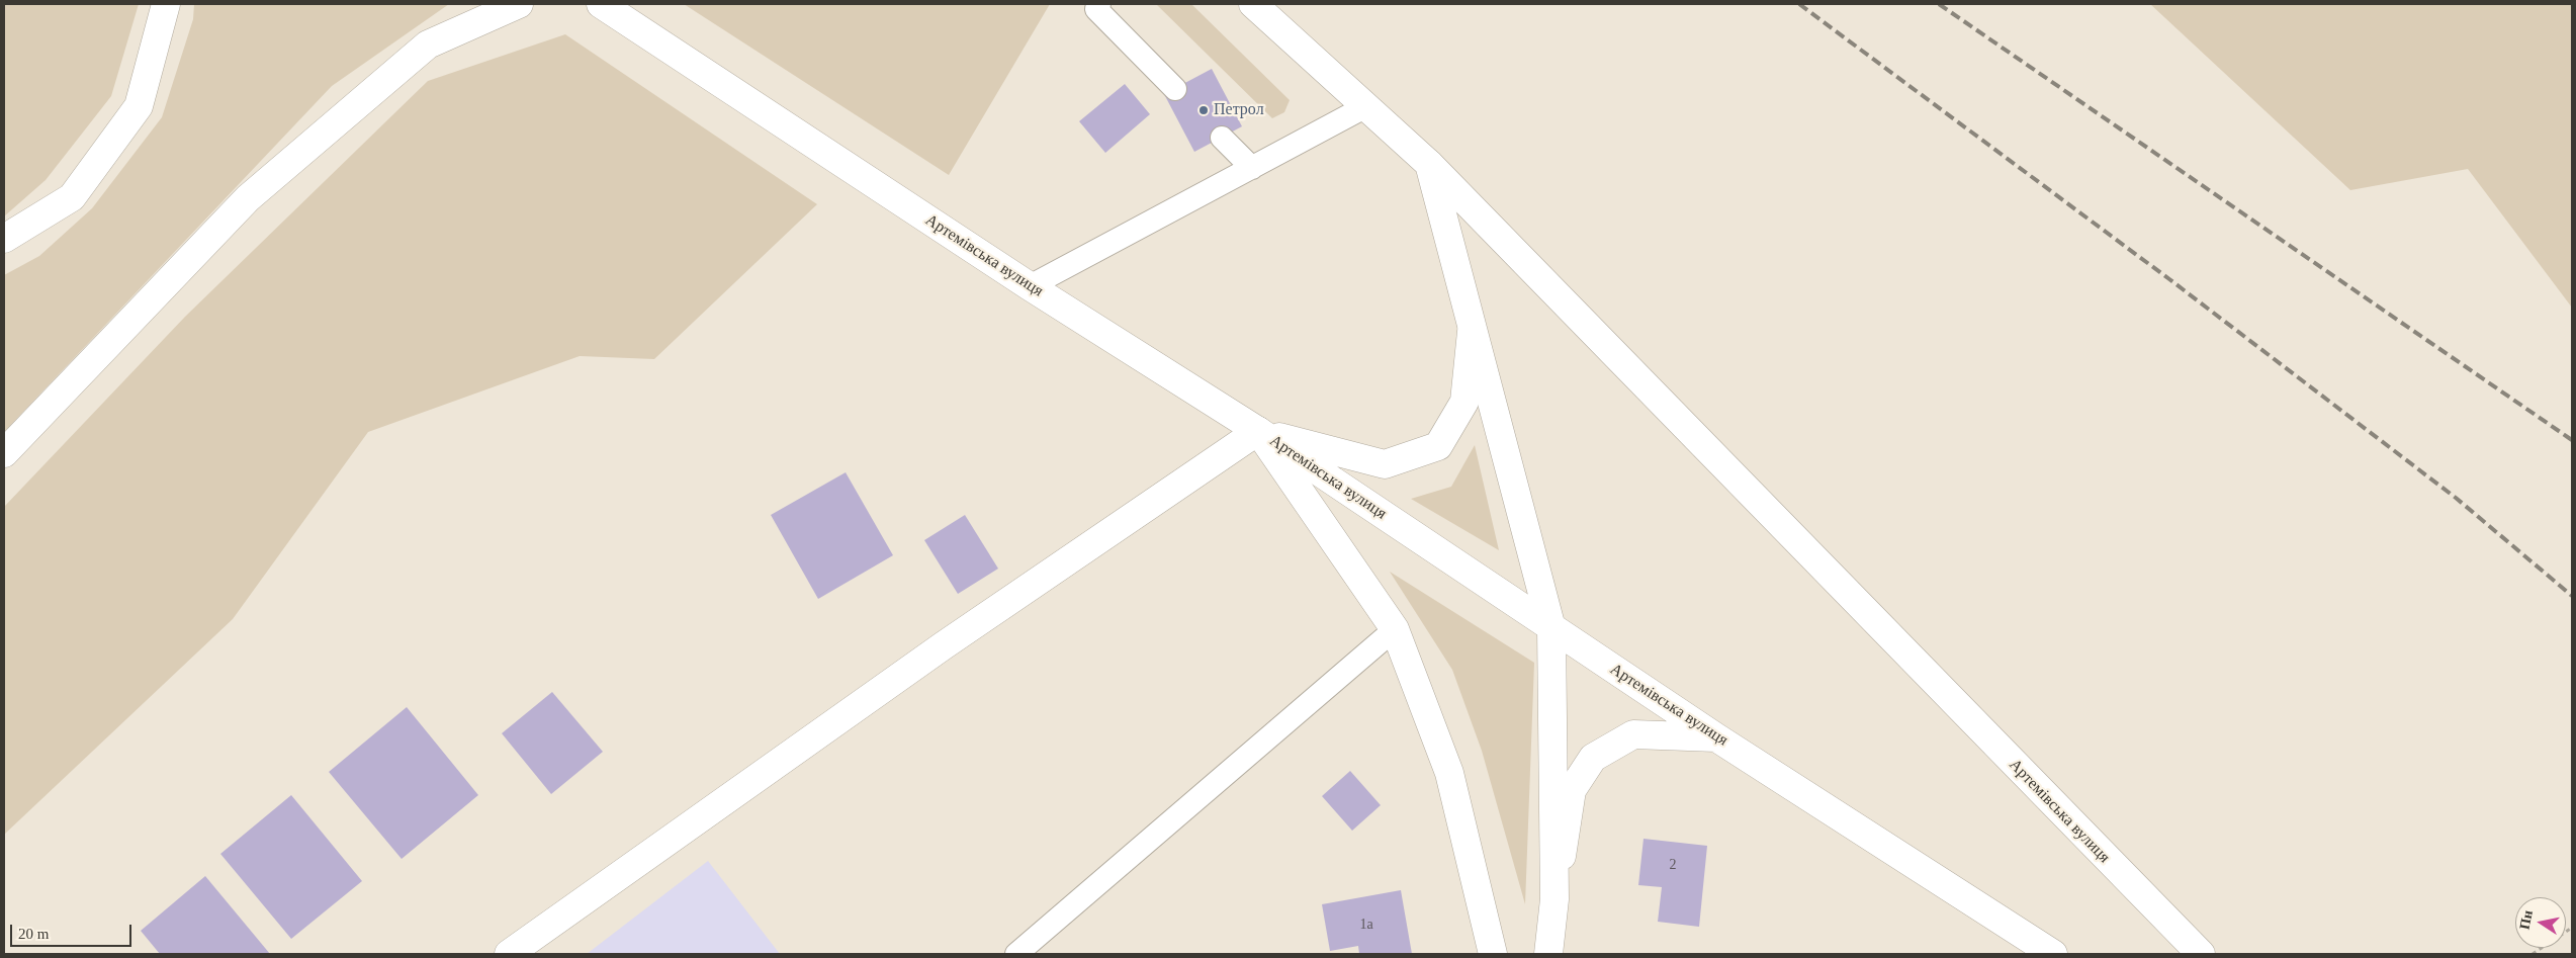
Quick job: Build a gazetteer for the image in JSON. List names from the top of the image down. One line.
{"streets":{"main road":["Артемівська вулиця"]},"places":["Петрол"],"house_numbers":["2","1а"],"scale_bar":"20 m","north":"left"}
